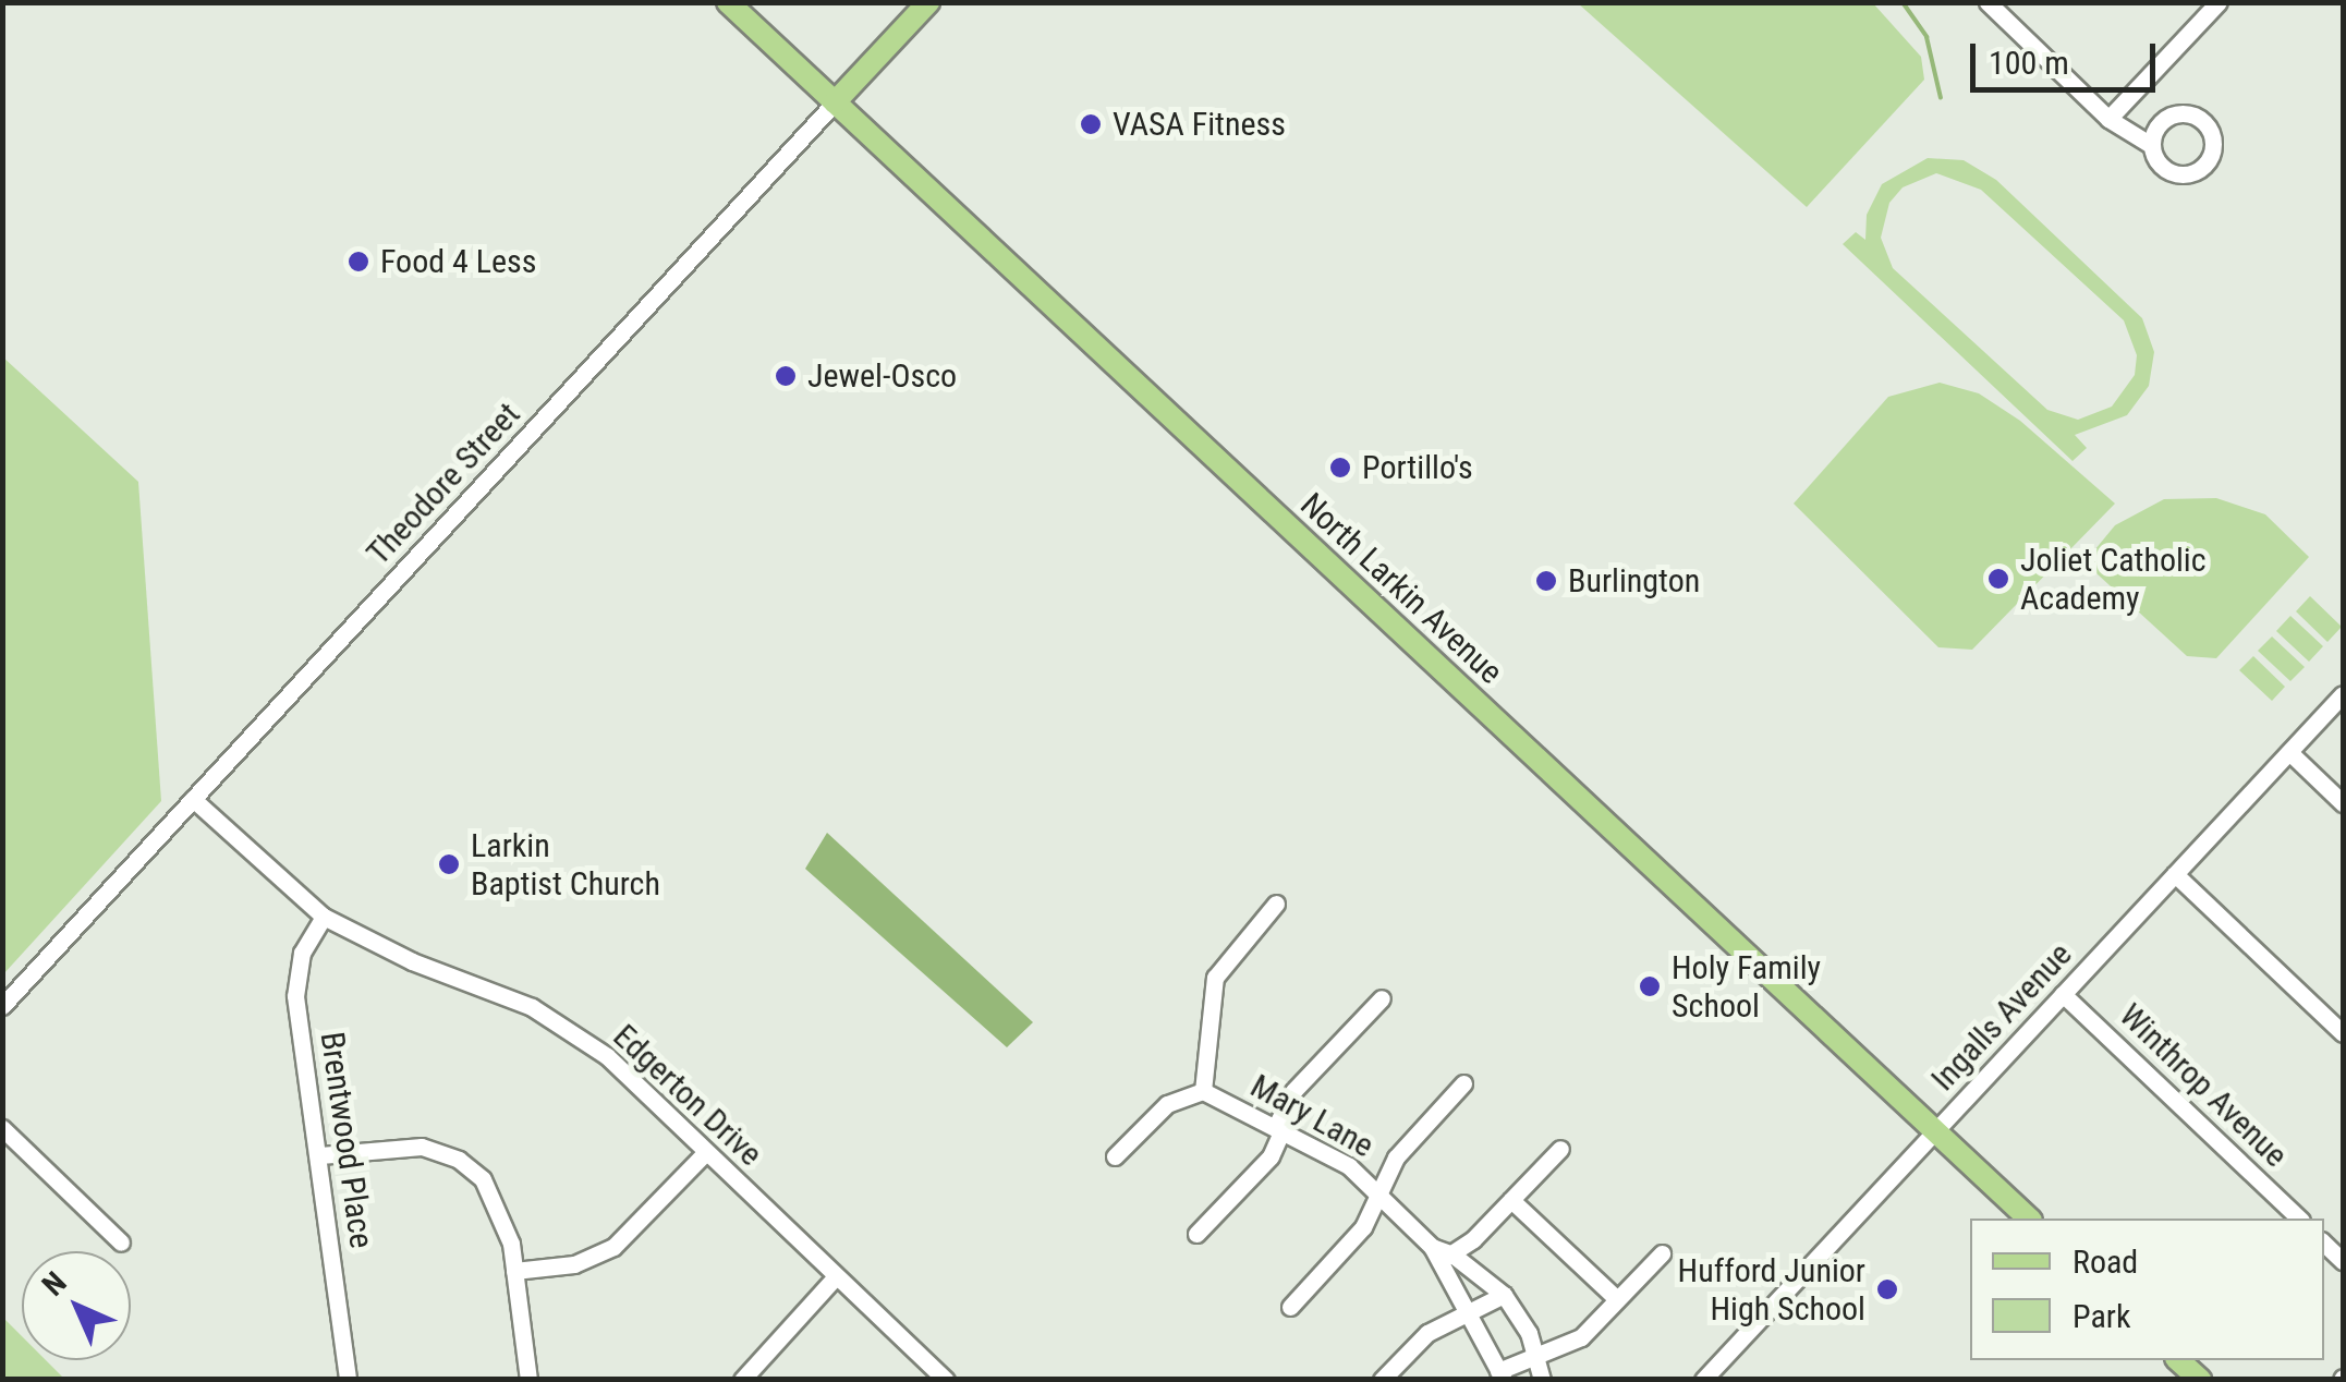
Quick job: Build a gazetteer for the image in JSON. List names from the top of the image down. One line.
{"streets":{"main road":["Theodore Street","North Larkin Avenue"],"street":["Ingalls Avenue","Winthrop Avenue","Edgerton Drive","Mary Lane","Brentwood Place"]},"crossings":[["Theodore Street","North Larkin Avenue"],["Theodore Street","Edgerton Drive"],["North Larkin Avenue","Ingalls Avenue"],["Ingalls Avenue","Winthrop Avenue"],["Edgerton Drive","Brentwood Place"]],"places":["VASA Fitness","Food 4 Less","Jewel-Osco","Portillo's","Joliet Catholic Academy","Burlington","Larkin Baptist Church","Holy Family School","Hufford Junior High School"],"legend":["Road","Park"],"scale_bar":"100 m","north":"top left"}
